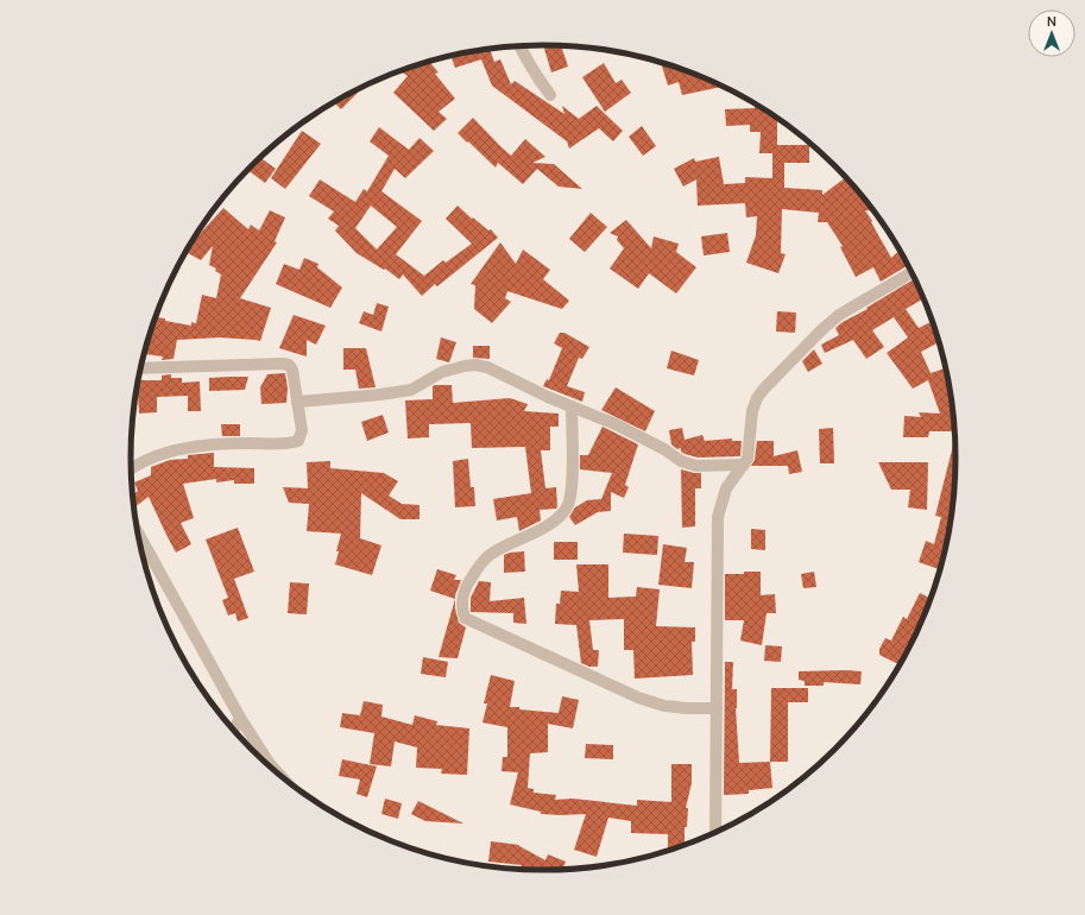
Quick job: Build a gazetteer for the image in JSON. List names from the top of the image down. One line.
{"north":"top"}
